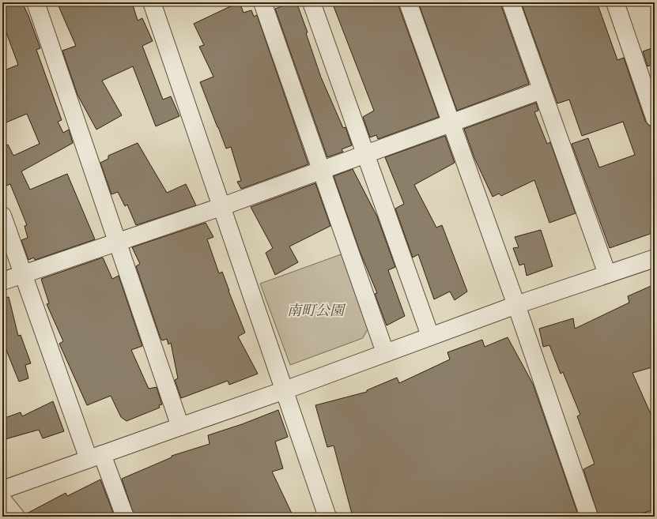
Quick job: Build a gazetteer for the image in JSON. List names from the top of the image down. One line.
{"parks":["南町公園"]}
